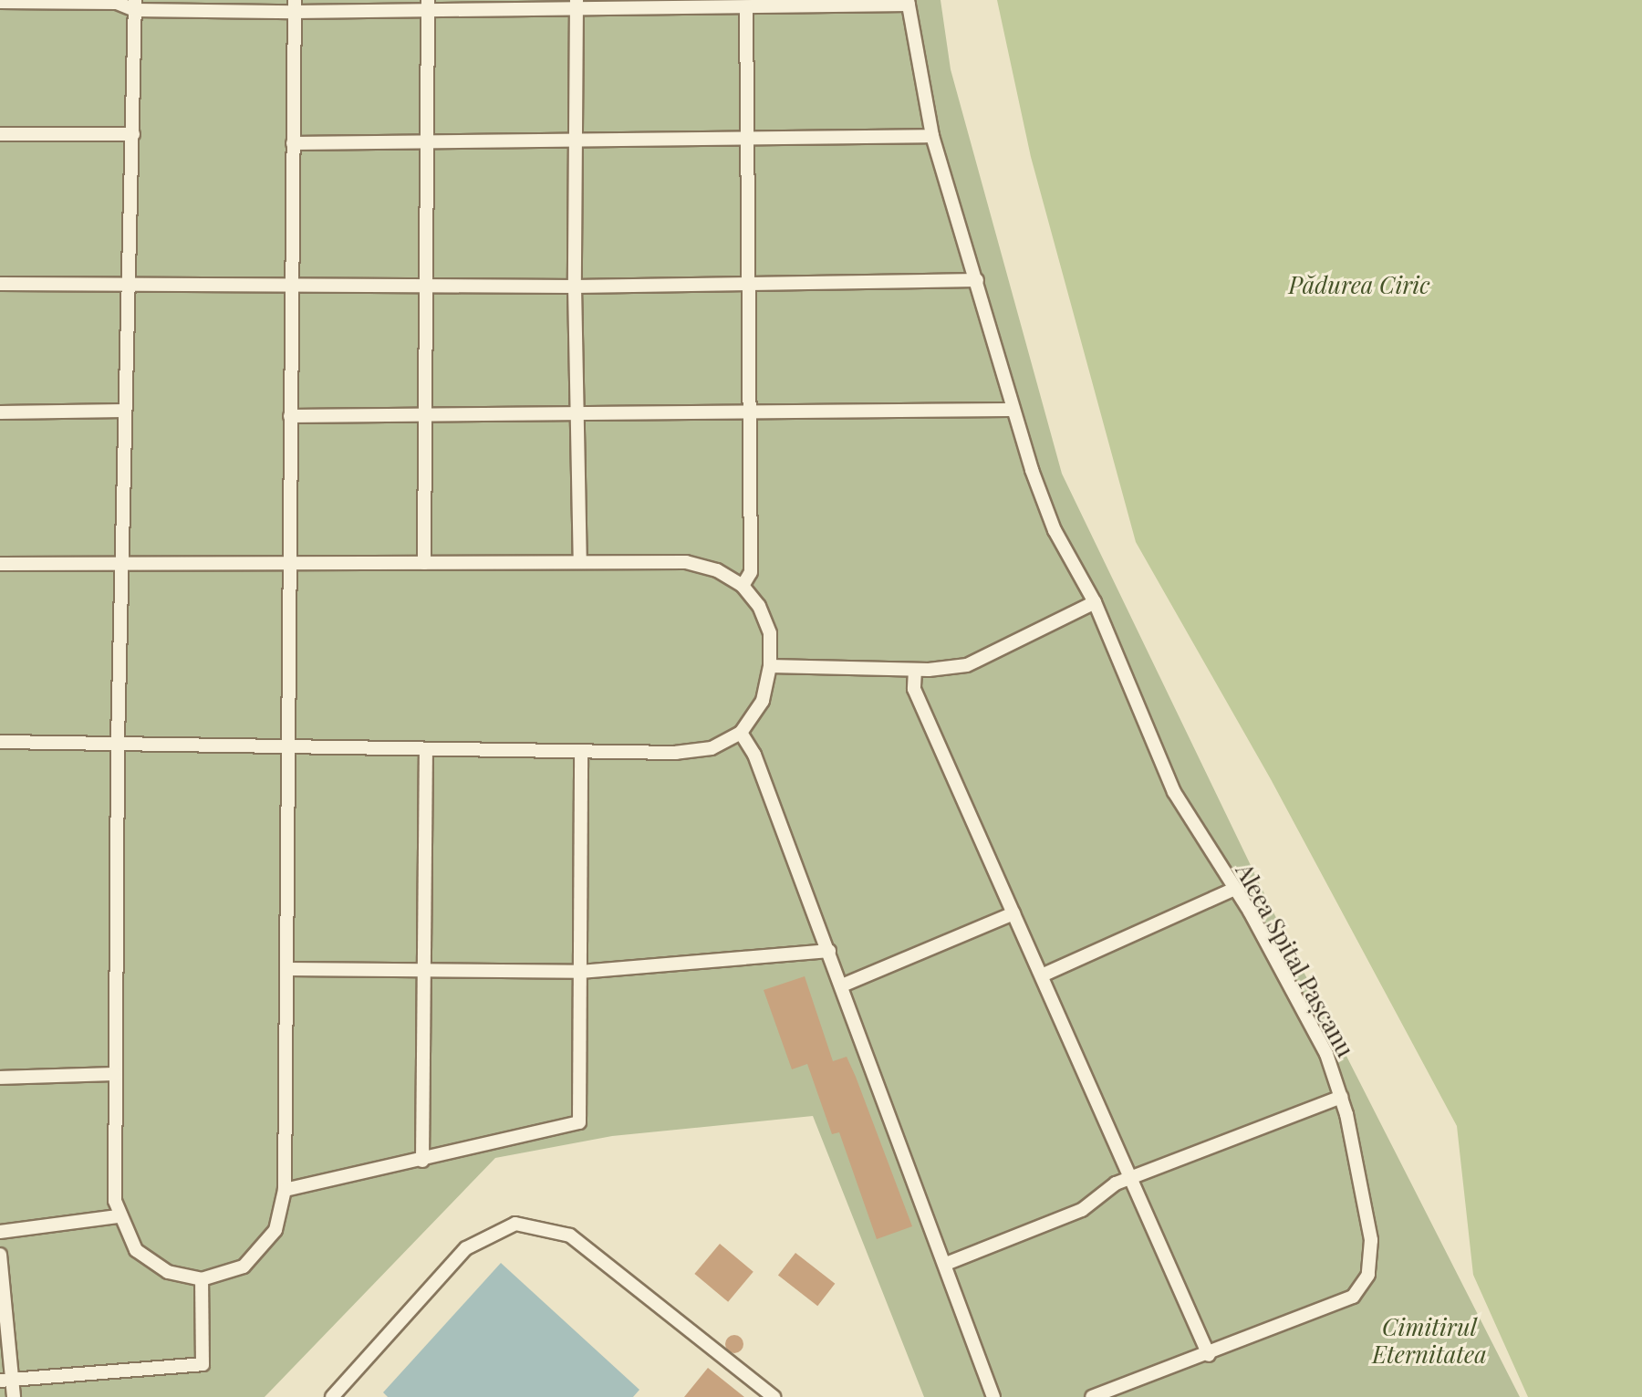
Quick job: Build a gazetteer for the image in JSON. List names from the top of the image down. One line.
{"streets":{"lane":["Aleea Spital Pașcanu"]},"parks":["Pădurea Ciric","Cimitirul Eternitatea"]}
